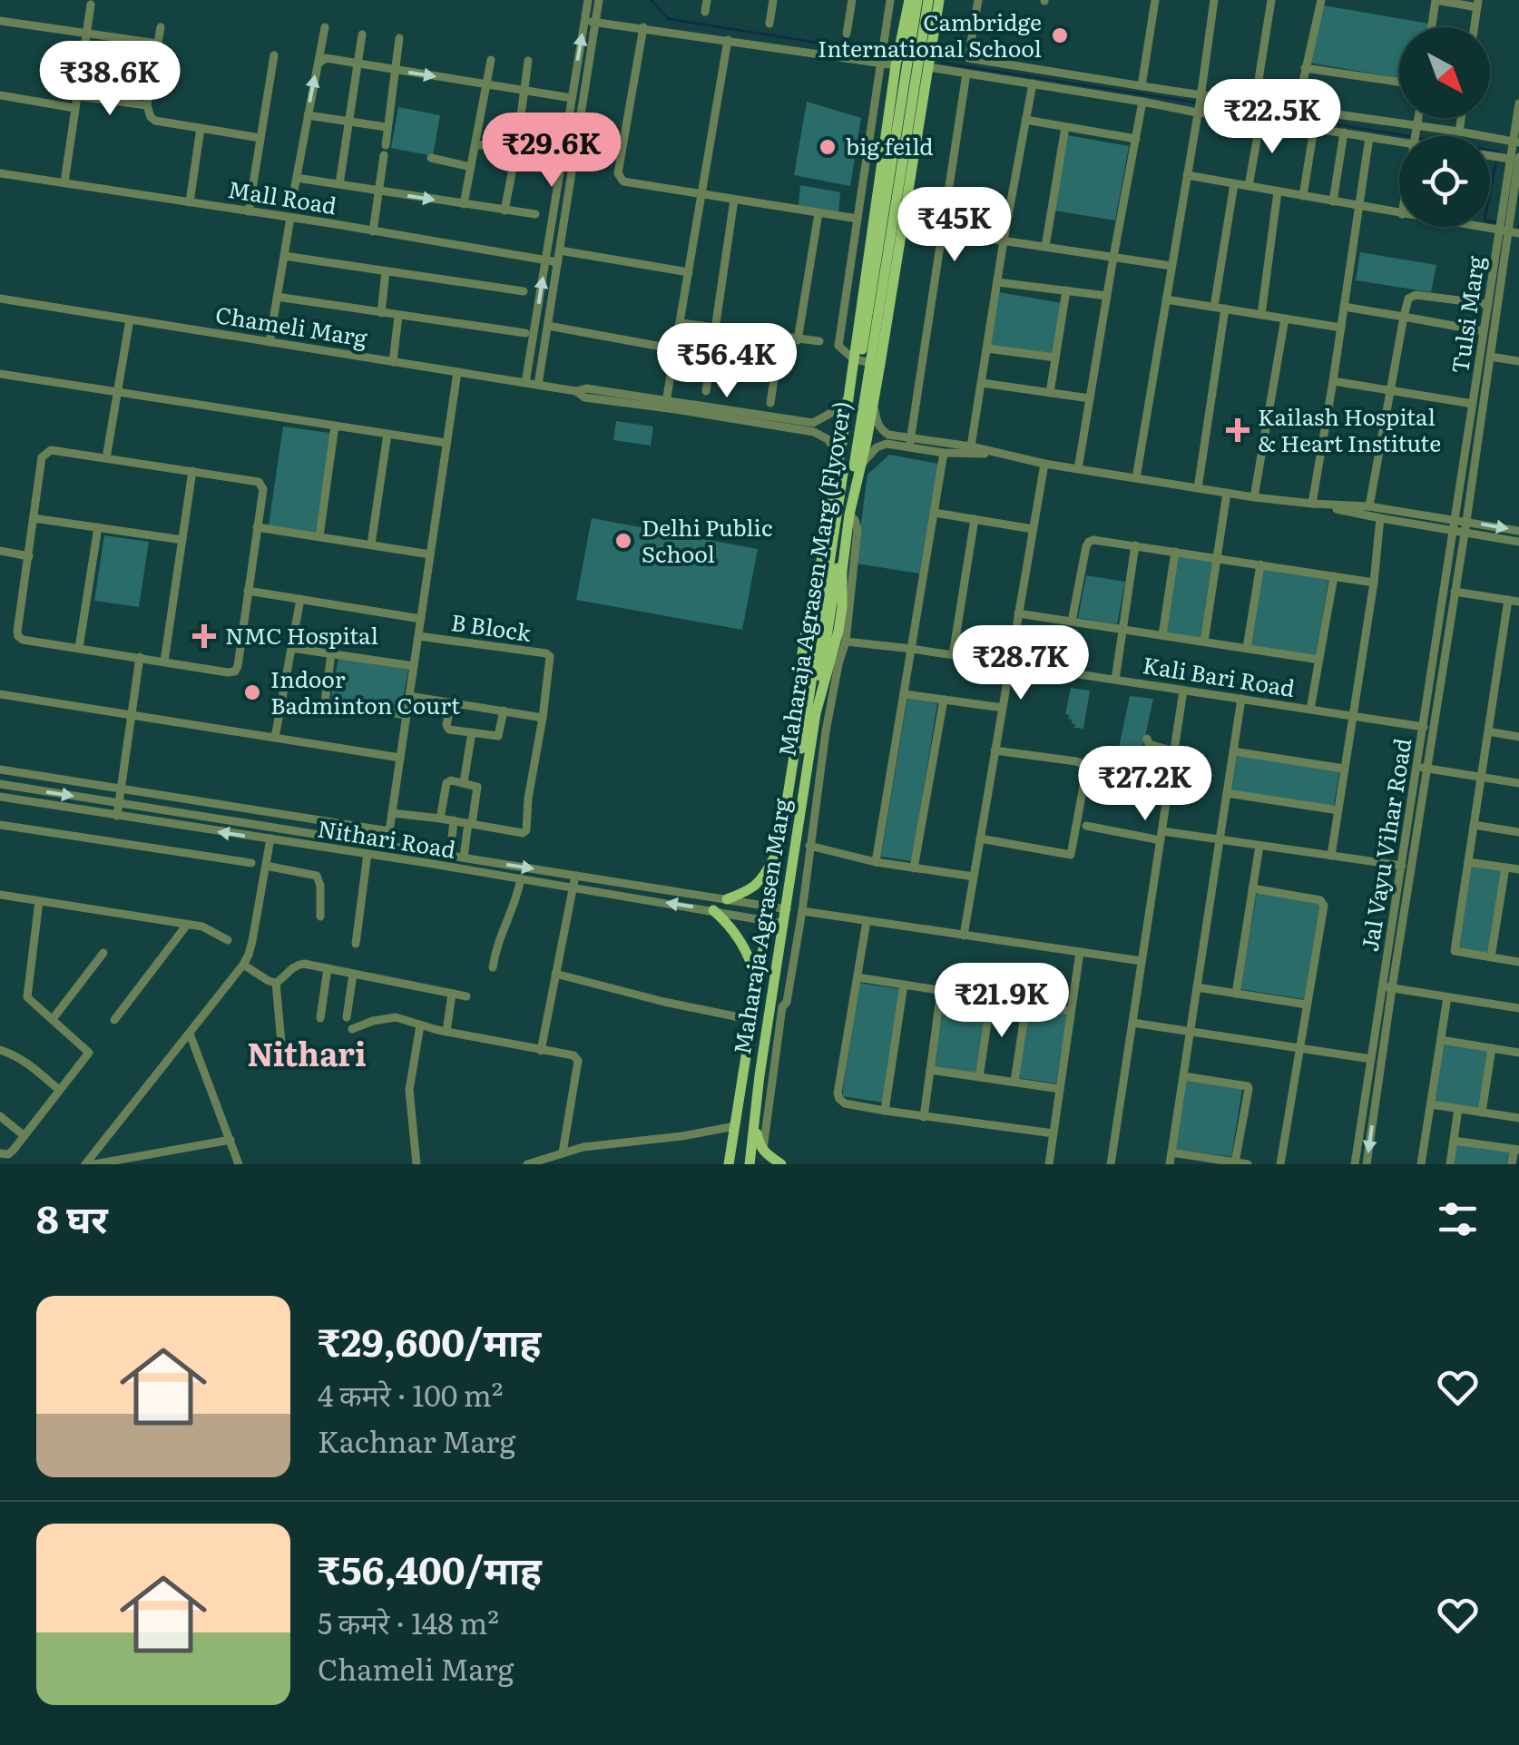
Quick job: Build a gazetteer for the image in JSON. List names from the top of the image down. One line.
{"streets":{"main road":["Maharaja Agrasen Marg (Flyover)","Maharaja Agrasen Marg"],"street":["Mall Road","Tulsi Marg","Chameli Marg","B Block","Kali Bari Road","Nithari Road","Jal Vayu Vihar Road"]},"crossings":[["Tulsi Marg","Jal Vayu Vihar Road"],["Chameli Marg","Maharaja Agrasen Marg"],["Maharaja Agrasen Marg (Flyover)","Maharaja Agrasen Marg"],["Kali Bari Road","Jal Vayu Vihar Road"],["Nithari Road","Maharaja Agrasen Marg"]],"districts":["Nithari"],"places":{"other":["Cambridge International School","big feild","Delhi Public School","Indoor Badminton Court"],"health":["Kailash Hospital & Heart Institute","NMC Hospital"]},"north":"bottom right","page":{"price":["₹38.6K","₹22.5K","₹29.6K","₹45K","₹56.4K","₹28.7K","₹27.2K","₹21.9K"],"heading":"8 घर","list":[{"name":"₹29,600/माह","note":"4 कमरे · 100 m² · Kachnar Marg"},{"name":"₹56,400/माह","note":"5 कमरे · 148 m² · Chameli Marg"}]}}
